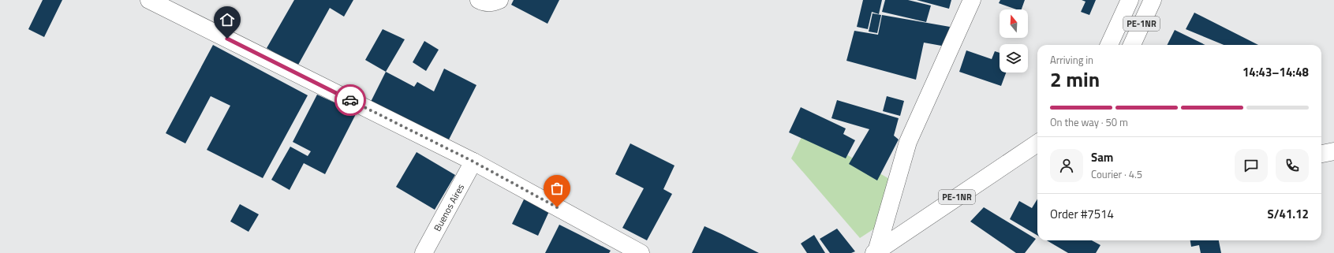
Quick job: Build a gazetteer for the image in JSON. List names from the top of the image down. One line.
{"streets":{"street":["PE-1NR","Buenos Aires"]},"north":"top","page":{"heading":["2 min","Arriving in","14:43–14:48"],"panel":["Sam","Courier · 4.5","Order #7514","S/41.12"],"bar":"On the way · 50 m"}}
